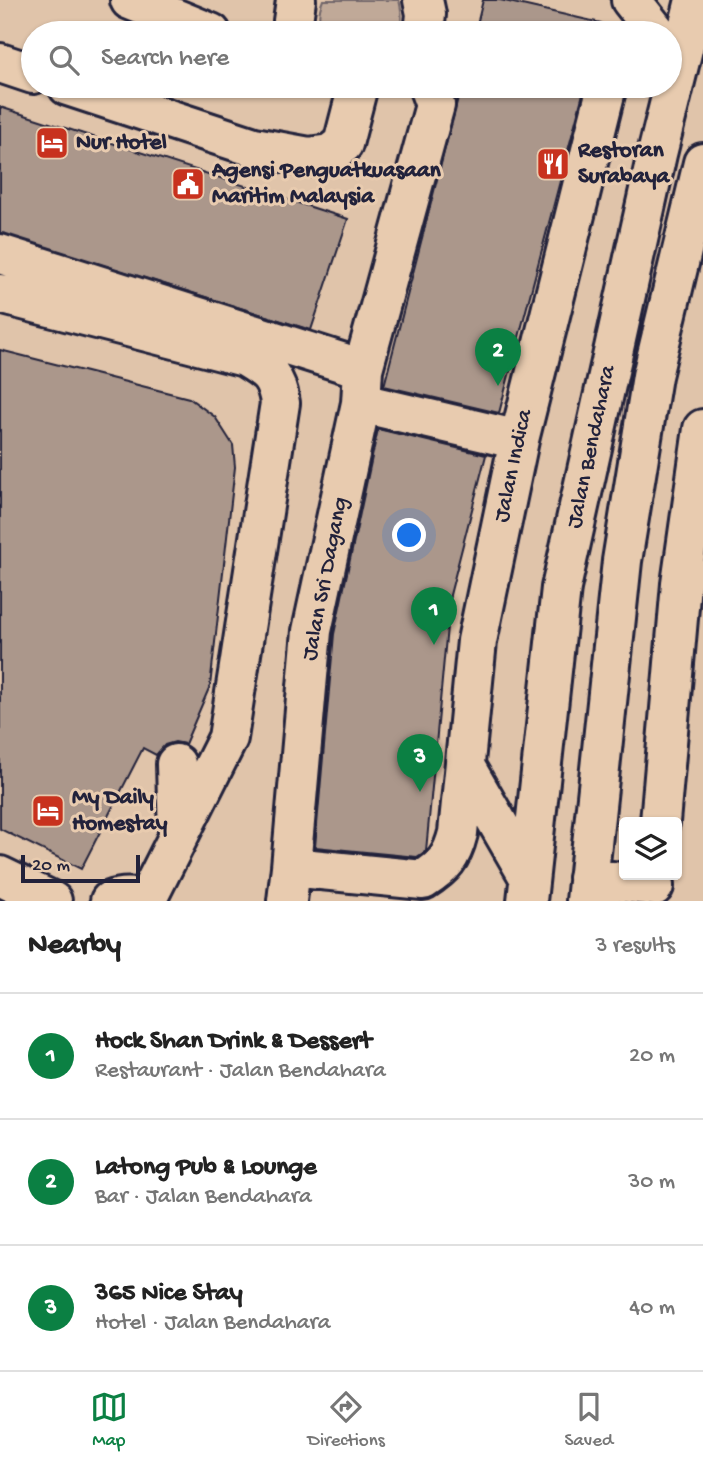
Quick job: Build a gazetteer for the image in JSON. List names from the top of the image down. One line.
{"streets":{"street":["Jalan Bendahara","Jalan Indica","Jalan Sri Dagang"]},"crossings":[["Jalan Indica","Jalan Sri Dagang"]],"places":{"hotel":["Nur Hotel","My Daily Homestay"],"restaurant":["Restoran Surabaya"],"public building":["Agensi Penguatkuasaan Maritim Malaysia"]},"scale_bar":"20 m","page":{"search":"Search here","pins":["2","1","3"],"scale":"20 m","heading":["Nearby","3 results"],"list":[{"mark":"1","name":"Hock Shan Drink & Dessert","note":"Restaurant · Jalan Bendahara","value":"20 m"},{"mark":"2","name":"Latong Pub & Lounge","note":"Bar · Jalan Bendahara","value":"30 m"},{"mark":"3","name":"365 Nice Stay","note":"Hotel · Jalan Bendahara","value":"40 m"}],"nav":["Map","Directions","Saved"]}}
